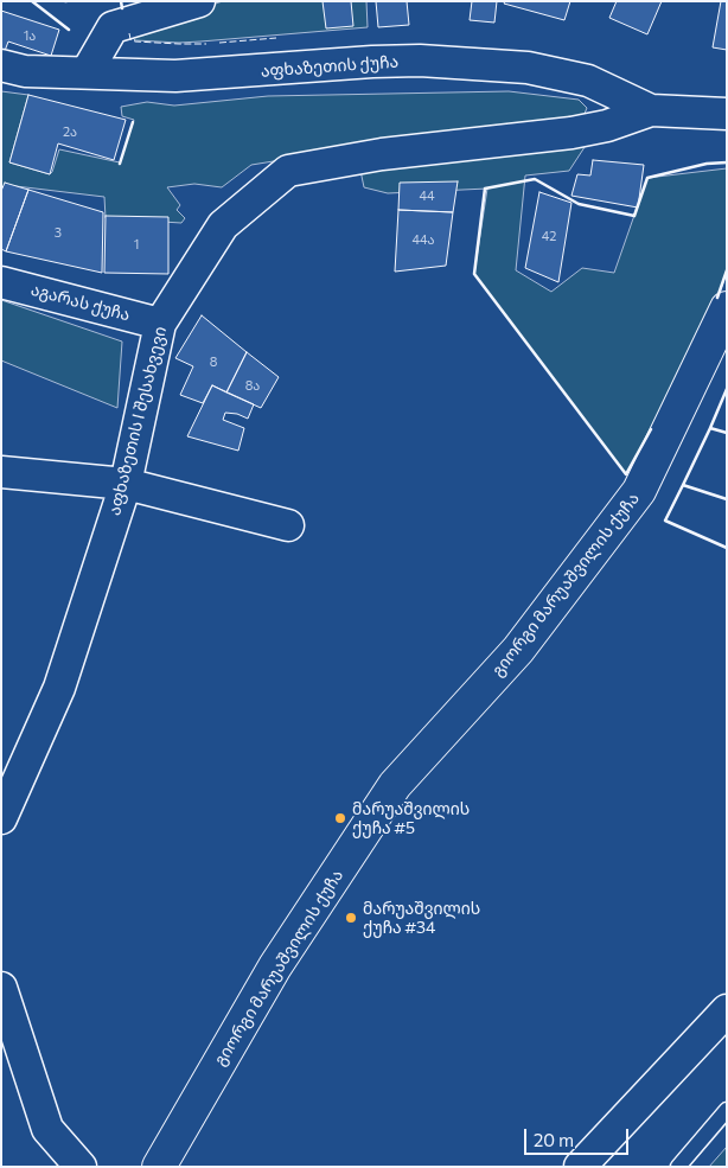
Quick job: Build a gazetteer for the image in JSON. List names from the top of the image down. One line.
{"streets":{"street":["აფხაზეთის ქუჩა","აგარას ქუჩა","აფხაზეთის I შესახვევი","გიორგი მარუაშვილის ქუჩა"]},"crossings":[["აფხაზეთის ქუჩა","აფხაზეთის I შესახვევი"],["აგარას ქუჩა","აფხაზეთის I შესახვევი"]],"places":["მარუაშვილის ქუჩა #5","მარუაშვილის ქუჩა #34"],"house_numbers":["1ა","2ა","44","3","42","44ა","1","8","8ა"],"scale_bar":"20 m"}
